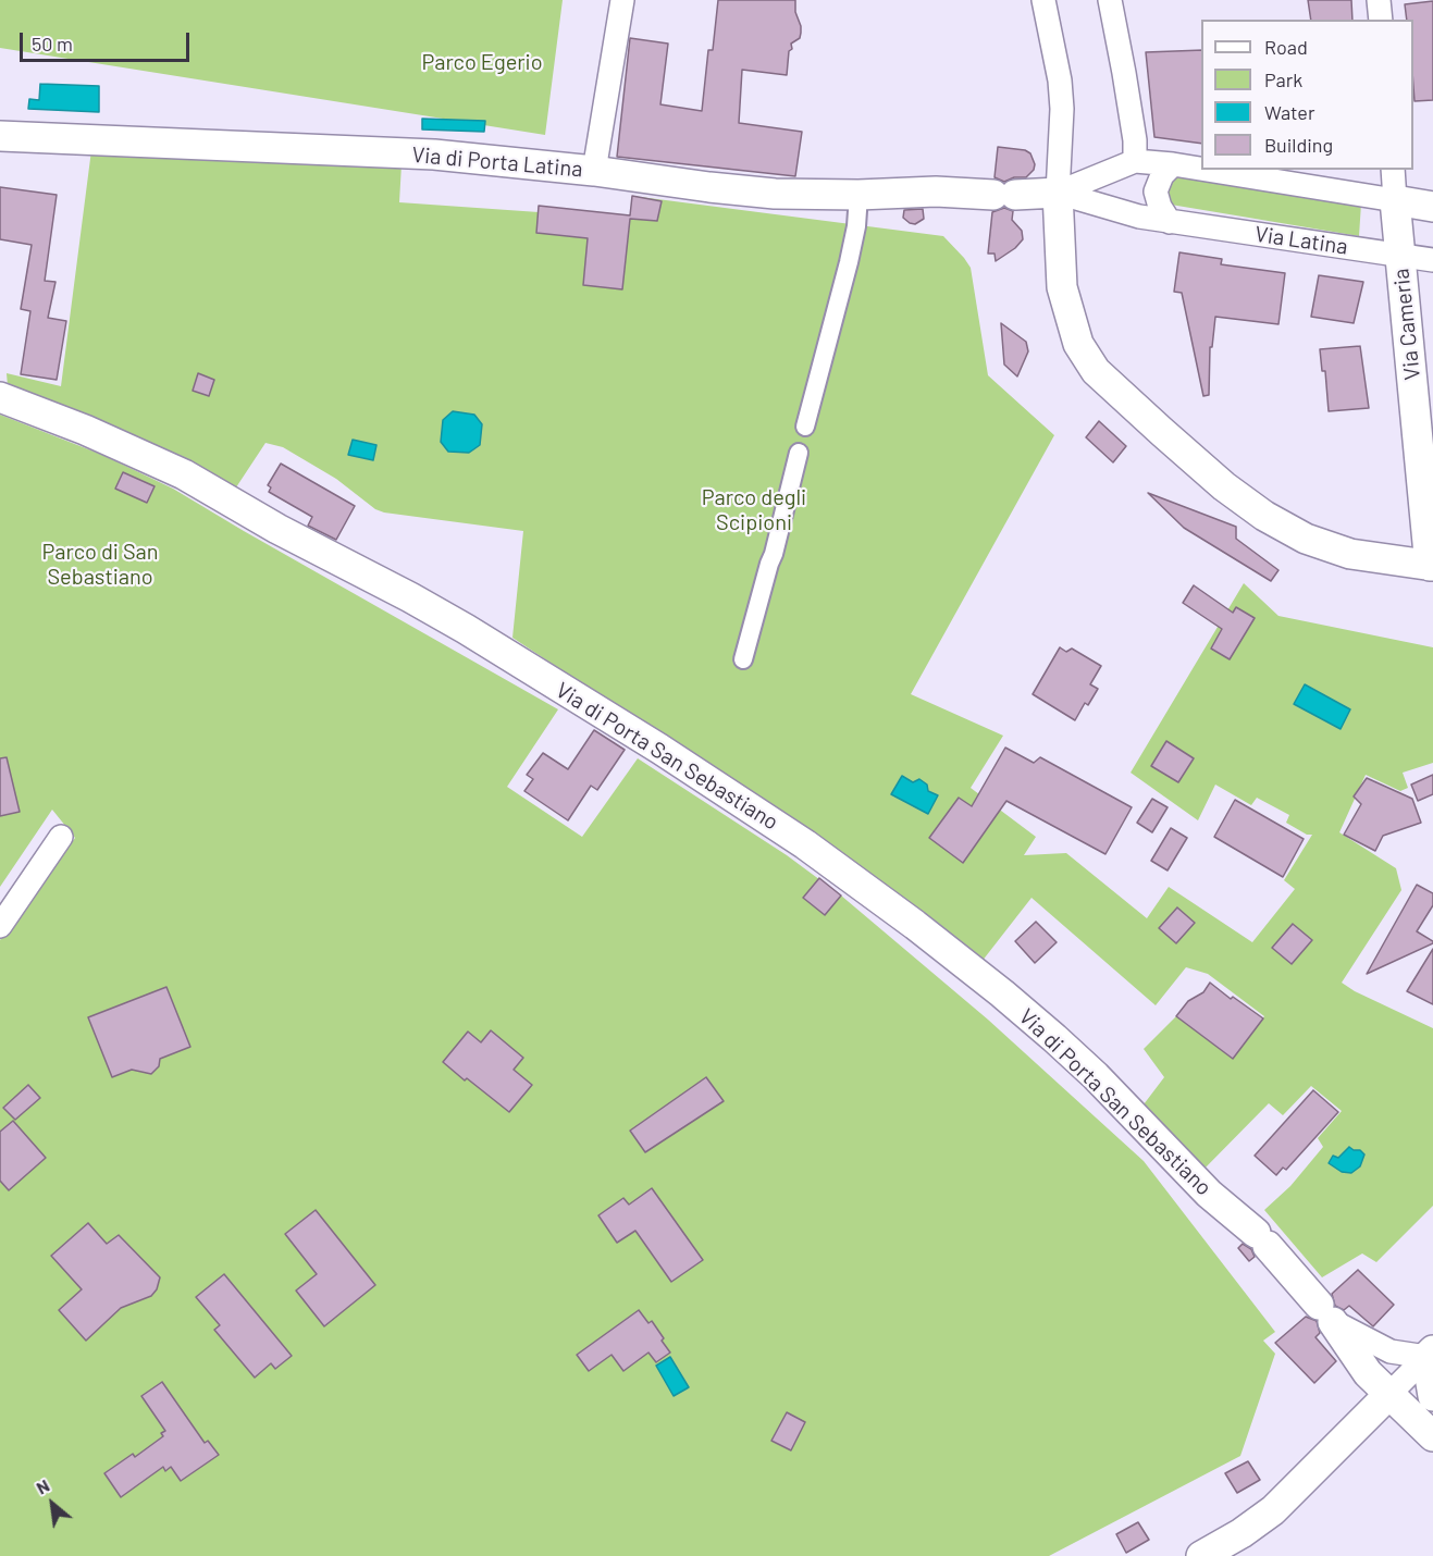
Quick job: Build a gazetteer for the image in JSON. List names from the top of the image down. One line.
{"streets":{"street":["Via di Porta Latina","Via Latina","Via Cameria","Via di Porta San Sebastiano"]},"crossings":[["Via di Porta Latina","Via Latina"],["Via Latina","Via Cameria"]],"parks":["Parco Egerio","Parco degli Scipioni","Parco di San Sebastiano"],"legend":["Road","Park","Water","Building"],"scale_bar":"50 m","north":"top left"}
